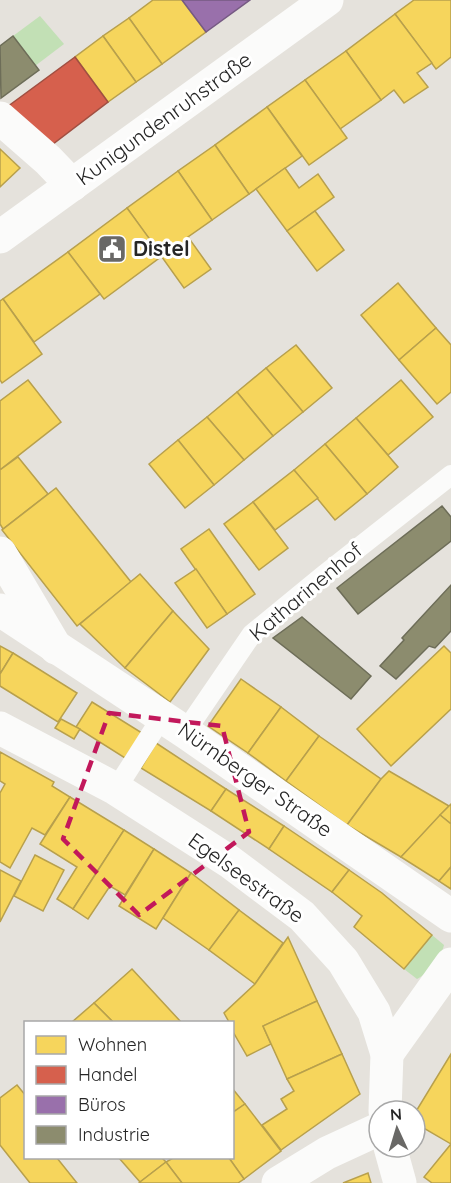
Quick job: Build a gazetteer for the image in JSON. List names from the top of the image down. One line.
{"streets":{"street":["Kunigundenruhstraße","Nürnberger Straße","Egelseestraße"],"lane":["Katharinenhof"]},"crossings":[["Katharinenhof","Nürnberger Straße"],["Katharinenhof","Egelseestraße"]],"places":{"public building":["Distel"]},"legend":["Wohnen","Handel","Büros","Industrie"],"north":"top"}
